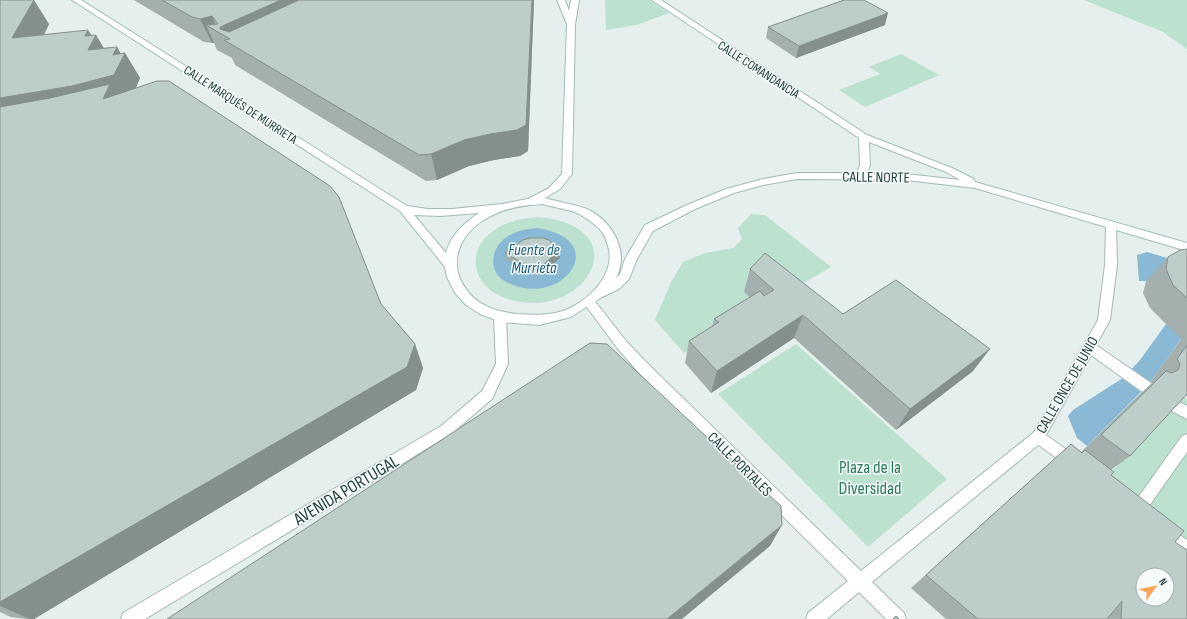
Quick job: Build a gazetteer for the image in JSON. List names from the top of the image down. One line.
{"streets":{"main road":["CALLE COMANDANCIA","CALLE MARQUÉS DE MURRIETA","CALLE NORTE","CALLE ONCE DE JUNIO","CALLE PORTALES","AVENIDA PORTUGAL"]},"crossings":[["CALLE COMANDANCIA","CALLE NORTE"],["CALLE NORTE","CALLE ONCE DE JUNIO"],["CALLE ONCE DE JUNIO","CALLE PORTALES"]],"water":["Fuente de Murrieta"],"parks":["Plaza de la Diversidad"],"north":"top right"}
